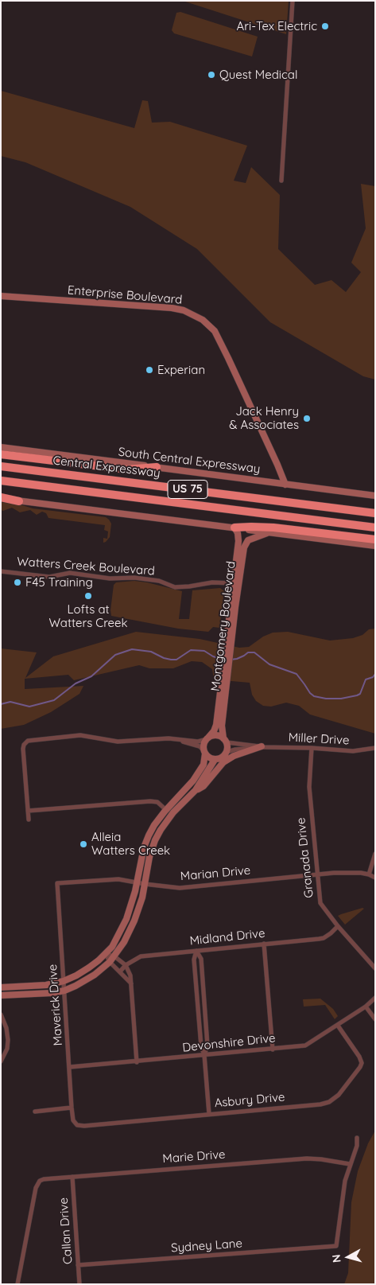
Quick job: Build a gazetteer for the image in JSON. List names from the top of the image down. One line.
{"streets":{"highway":["Central Expressway","US 75"],"street":["Enterprise Boulevard","South Central Expressway","Watters Creek Boulevard","Montgomery Boulevard","Miller Drive","Granada Drive","Marian Drive","Midland Drive","Maverick Drive","Devonshire Drive","Asbury Drive","Marie Drive","Callan Drive","Sydney Lane"]},"crossings":[["Enterprise Boulevard","South Central Expressway"],["Watters Creek Boulevard","Montgomery Boulevard"],["Montgomery Boulevard","Miller Drive"],["Miller Drive","Granada Drive"],["Granada Drive","Marian Drive"],["Granada Drive","Midland Drive"],["Marian Drive","Maverick Drive"],["Maverick Drive","Devonshire Drive"],["Maverick Drive","Asbury Drive"],["Devonshire Drive","Asbury Drive"],["Marie Drive","Callan Drive"],["Marie Drive","Sydney Lane"],["Callan Drive","Sydney Lane"]],"places":["Ari-Tex Electric","Quest Medical","Experian","Jack Henry & Associates","F45 Training","Lofts at Watters Creek","Alleia Watters Creek"],"north":"left"}
